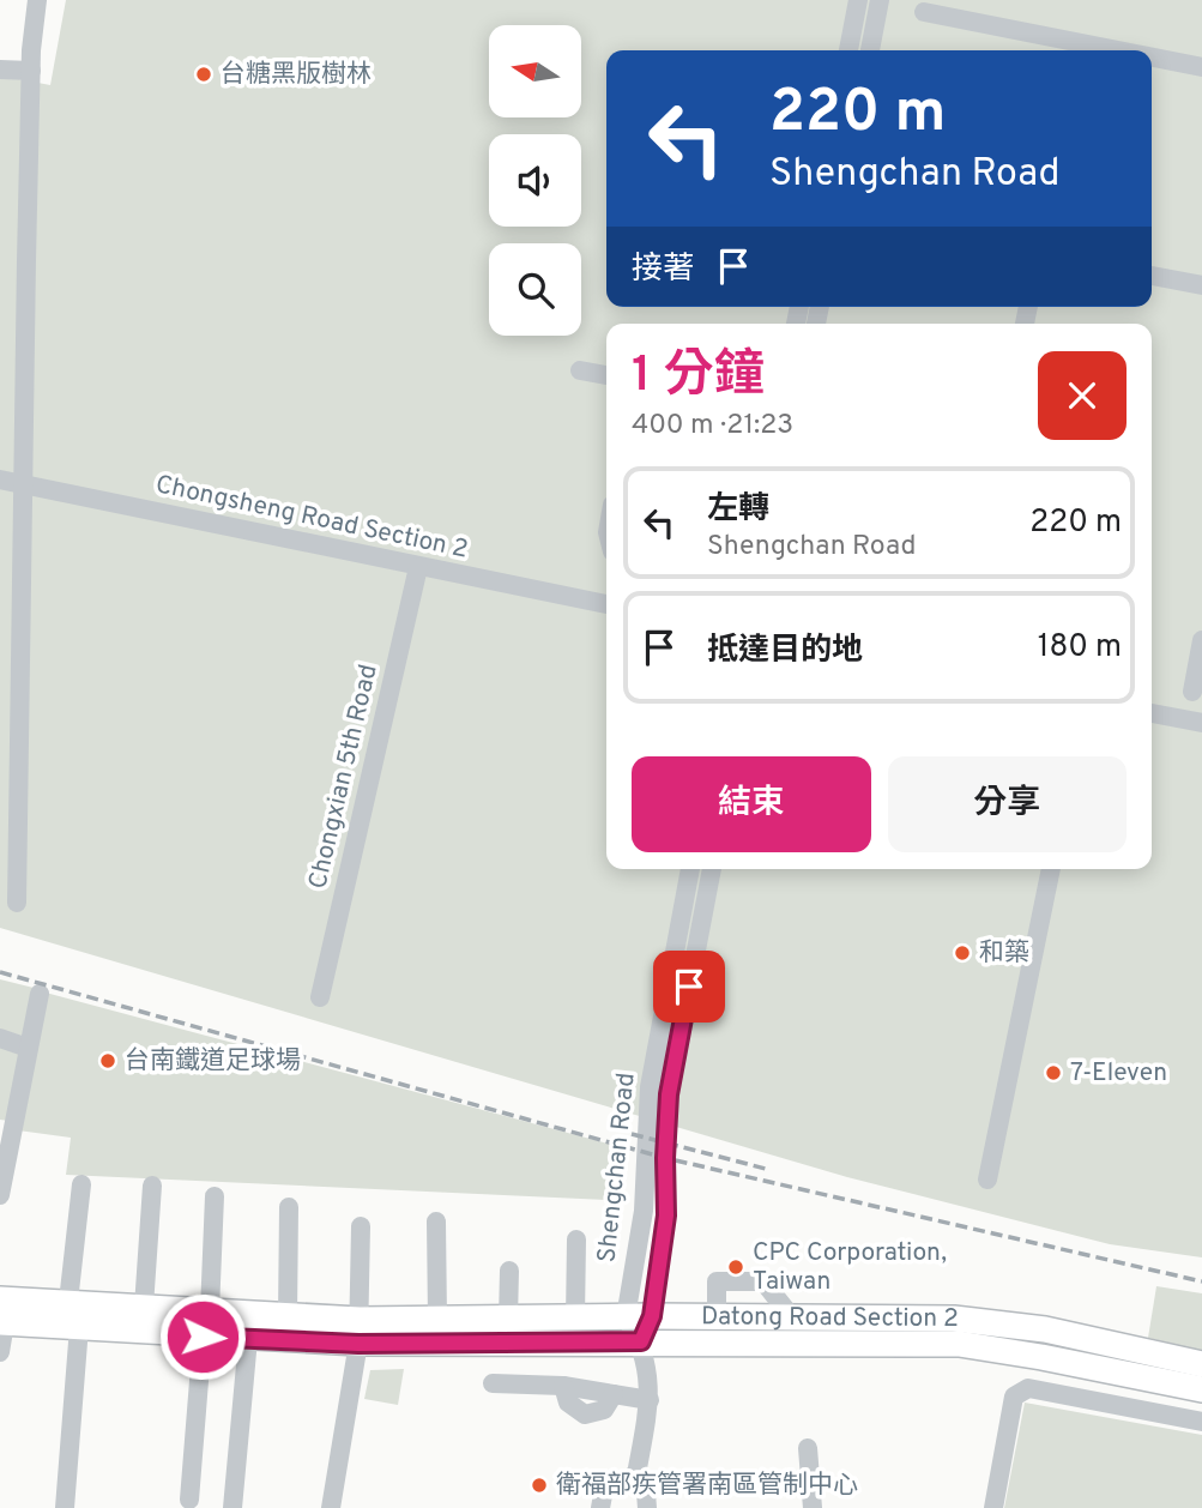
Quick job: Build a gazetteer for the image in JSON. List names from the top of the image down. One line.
{"streets":{"main road":["Datong Road Section 2"],"street":["Chongsheng Road Section 2","Chongxian 5th Road","Shengchan Road"]},"crossings":[["Chongsheng Road Section 2","Chongxian 5th Road"],["Shengchan Road","Datong Road Section 2"]],"places":["台糖黑版樹林","和築","台南鐵道足球場","7-Eleven","CPC Corporation, Taiwan","衛福部疾管署南區管制中心"],"north":"left","page":{"turn":["220 m","Shengchan Road"],"then":"接著","heading":["1 分鐘","400 m · 21:23"],"list":[{"name":"左轉","note":"Shengchan Road","value":"220 m"},{"name":"抵達目的地","value":"180 m"}],"buttons":["結束","分享"]}}
